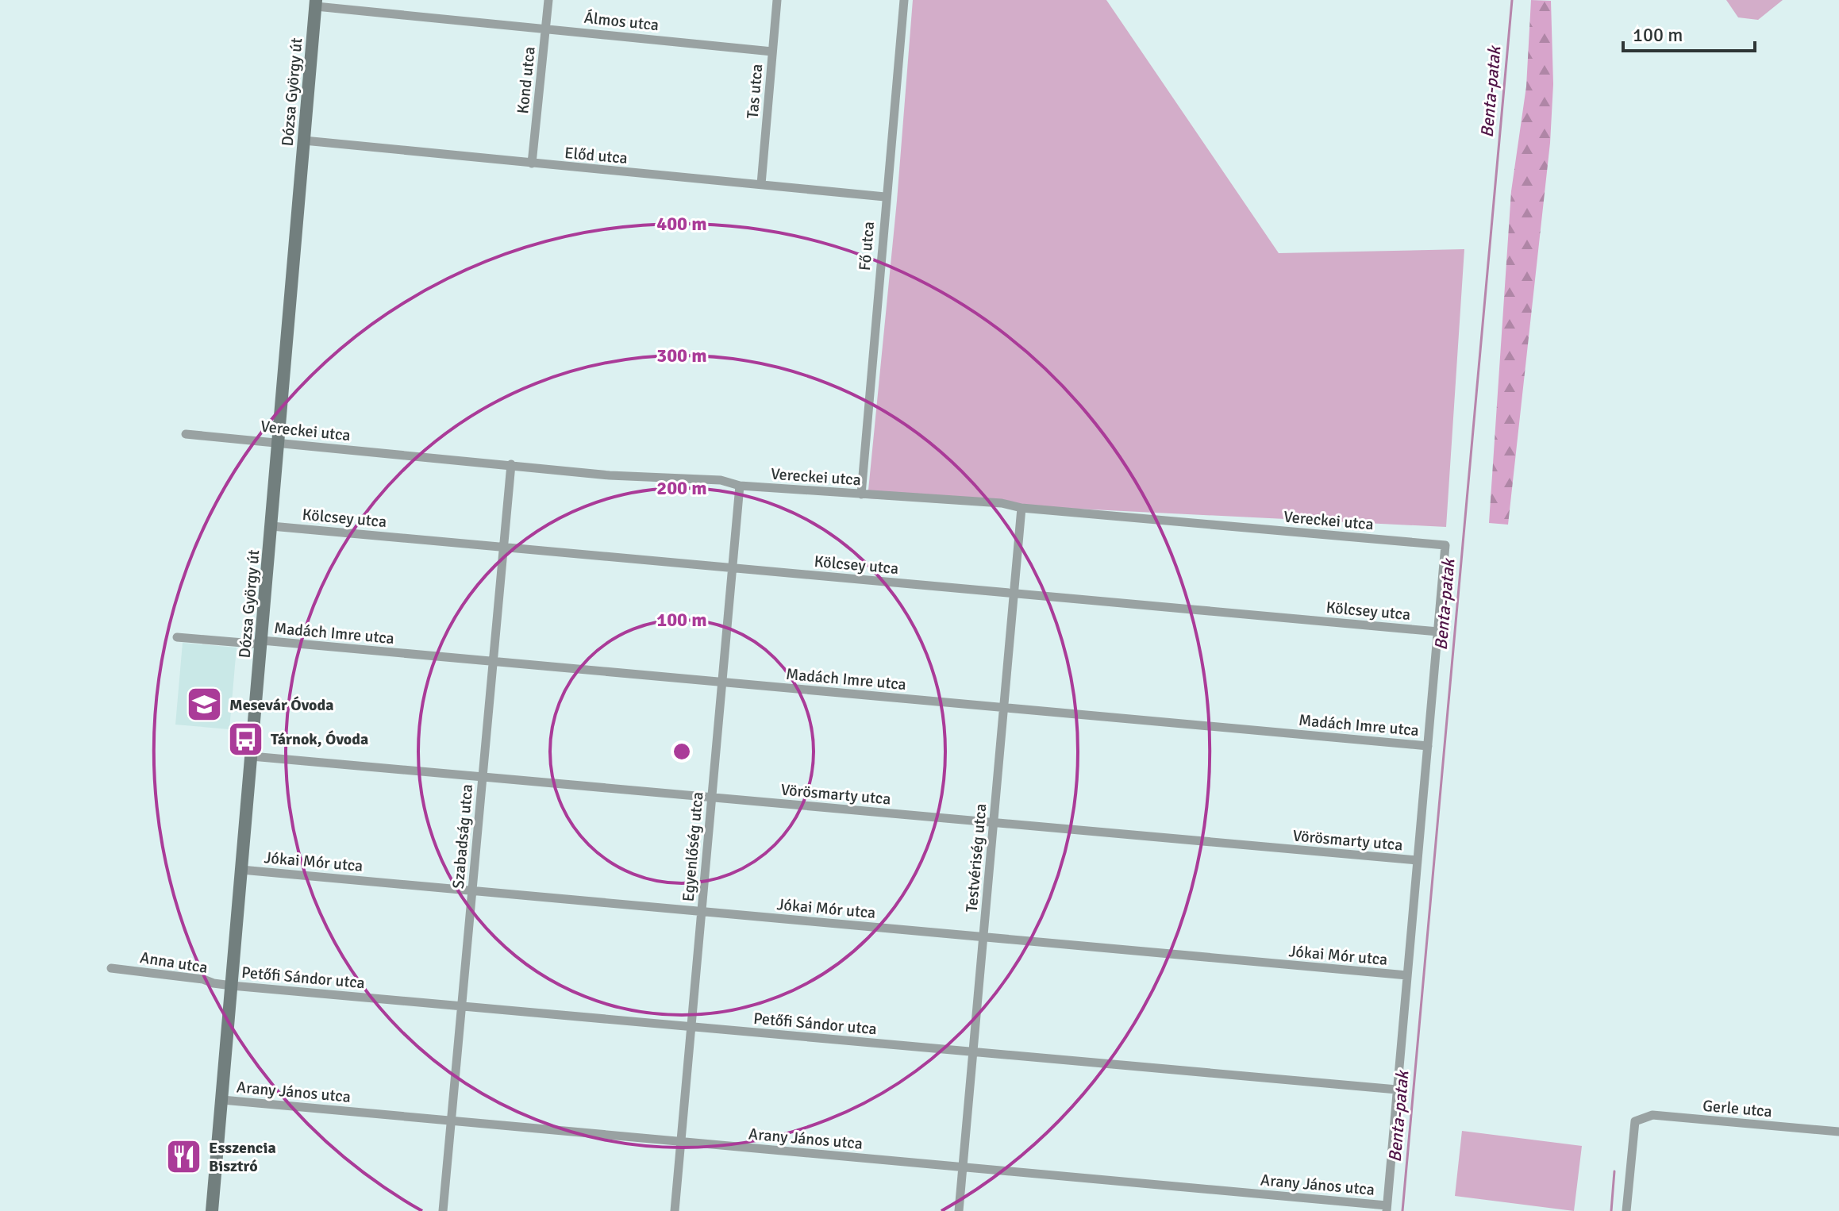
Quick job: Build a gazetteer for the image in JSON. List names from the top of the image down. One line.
{"streets":{"street":["Álmos utca","Kond utca","Tas utca","Dózsa György út","Előd utca","Fő utca","Vereckei utca","Kölcsey utca","Madách Imre utca","Vörösmarty utca","Szabadság utca","Egyenlőség utca","Testvériség utca","Jókai Mór utca","Anna utca","Petőfi Sándor utca","Arany János utca","Gerle utca"]},"crossings":[["Álmos utca","Kond utca"],["Álmos utca","Tas utca"],["Álmos utca","Dózsa György út"],["Kond utca","Előd utca"],["Tas utca","Előd utca"],["Dózsa György út","Előd utca"],["Dózsa György út","Vereckei utca"],["Dózsa György út","Kölcsey utca"],["Dózsa György út","Madách Imre utca"],["Dózsa György út","Vörösmarty utca"],["Dózsa György út","Jókai Mór utca"],["Dózsa György út","Anna utca"],["Dózsa György út","Petőfi Sándor utca"],["Dózsa György út","Arany János utca"],["Előd utca","Fő utca"],["Fő utca","Vereckei utca"],["Vereckei utca","Kölcsey utca"],["Vereckei utca","Szabadság utca"],["Vereckei utca","Egyenlőség utca"],["Vereckei utca","Testvériség utca"],["Kölcsey utca","Szabadság utca"],["Kölcsey utca","Egyenlőség utca"],["Kölcsey utca","Testvériség utca"],["Madách Imre utca","Szabadság utca"],["Madách Imre utca","Egyenlőség utca"],["Madách Imre utca","Testvériség utca"],["Vörösmarty utca","Szabadság utca"],["Vörösmarty utca","Egyenlőség utca"],["Vörösmarty utca","Testvériség utca"],["Szabadság utca","Jókai Mór utca"],["Szabadság utca","Petőfi Sándor utca"],["Szabadság utca","Arany János utca"],["Egyenlőség utca","Jókai Mór utca"],["Egyenlőség utca","Petőfi Sándor utca"],["Egyenlőség utca","Arany János utca"],["Testvériség utca","Jókai Mór utca"],["Testvériség utca","Petőfi Sándor utca"],["Testvériség utca","Arany János utca"],["Anna utca","Petőfi Sándor utca"]],"water":["Benta-patak"],"places":{"school or university":["Mesevár Óvoda"],"bus stop":["Tárnok, Óvoda"],"restaurant":["Esszencia Bisztró"]},"scale_bar":"100 m","rings":["400 m","300 m","200 m","100 m"]}
